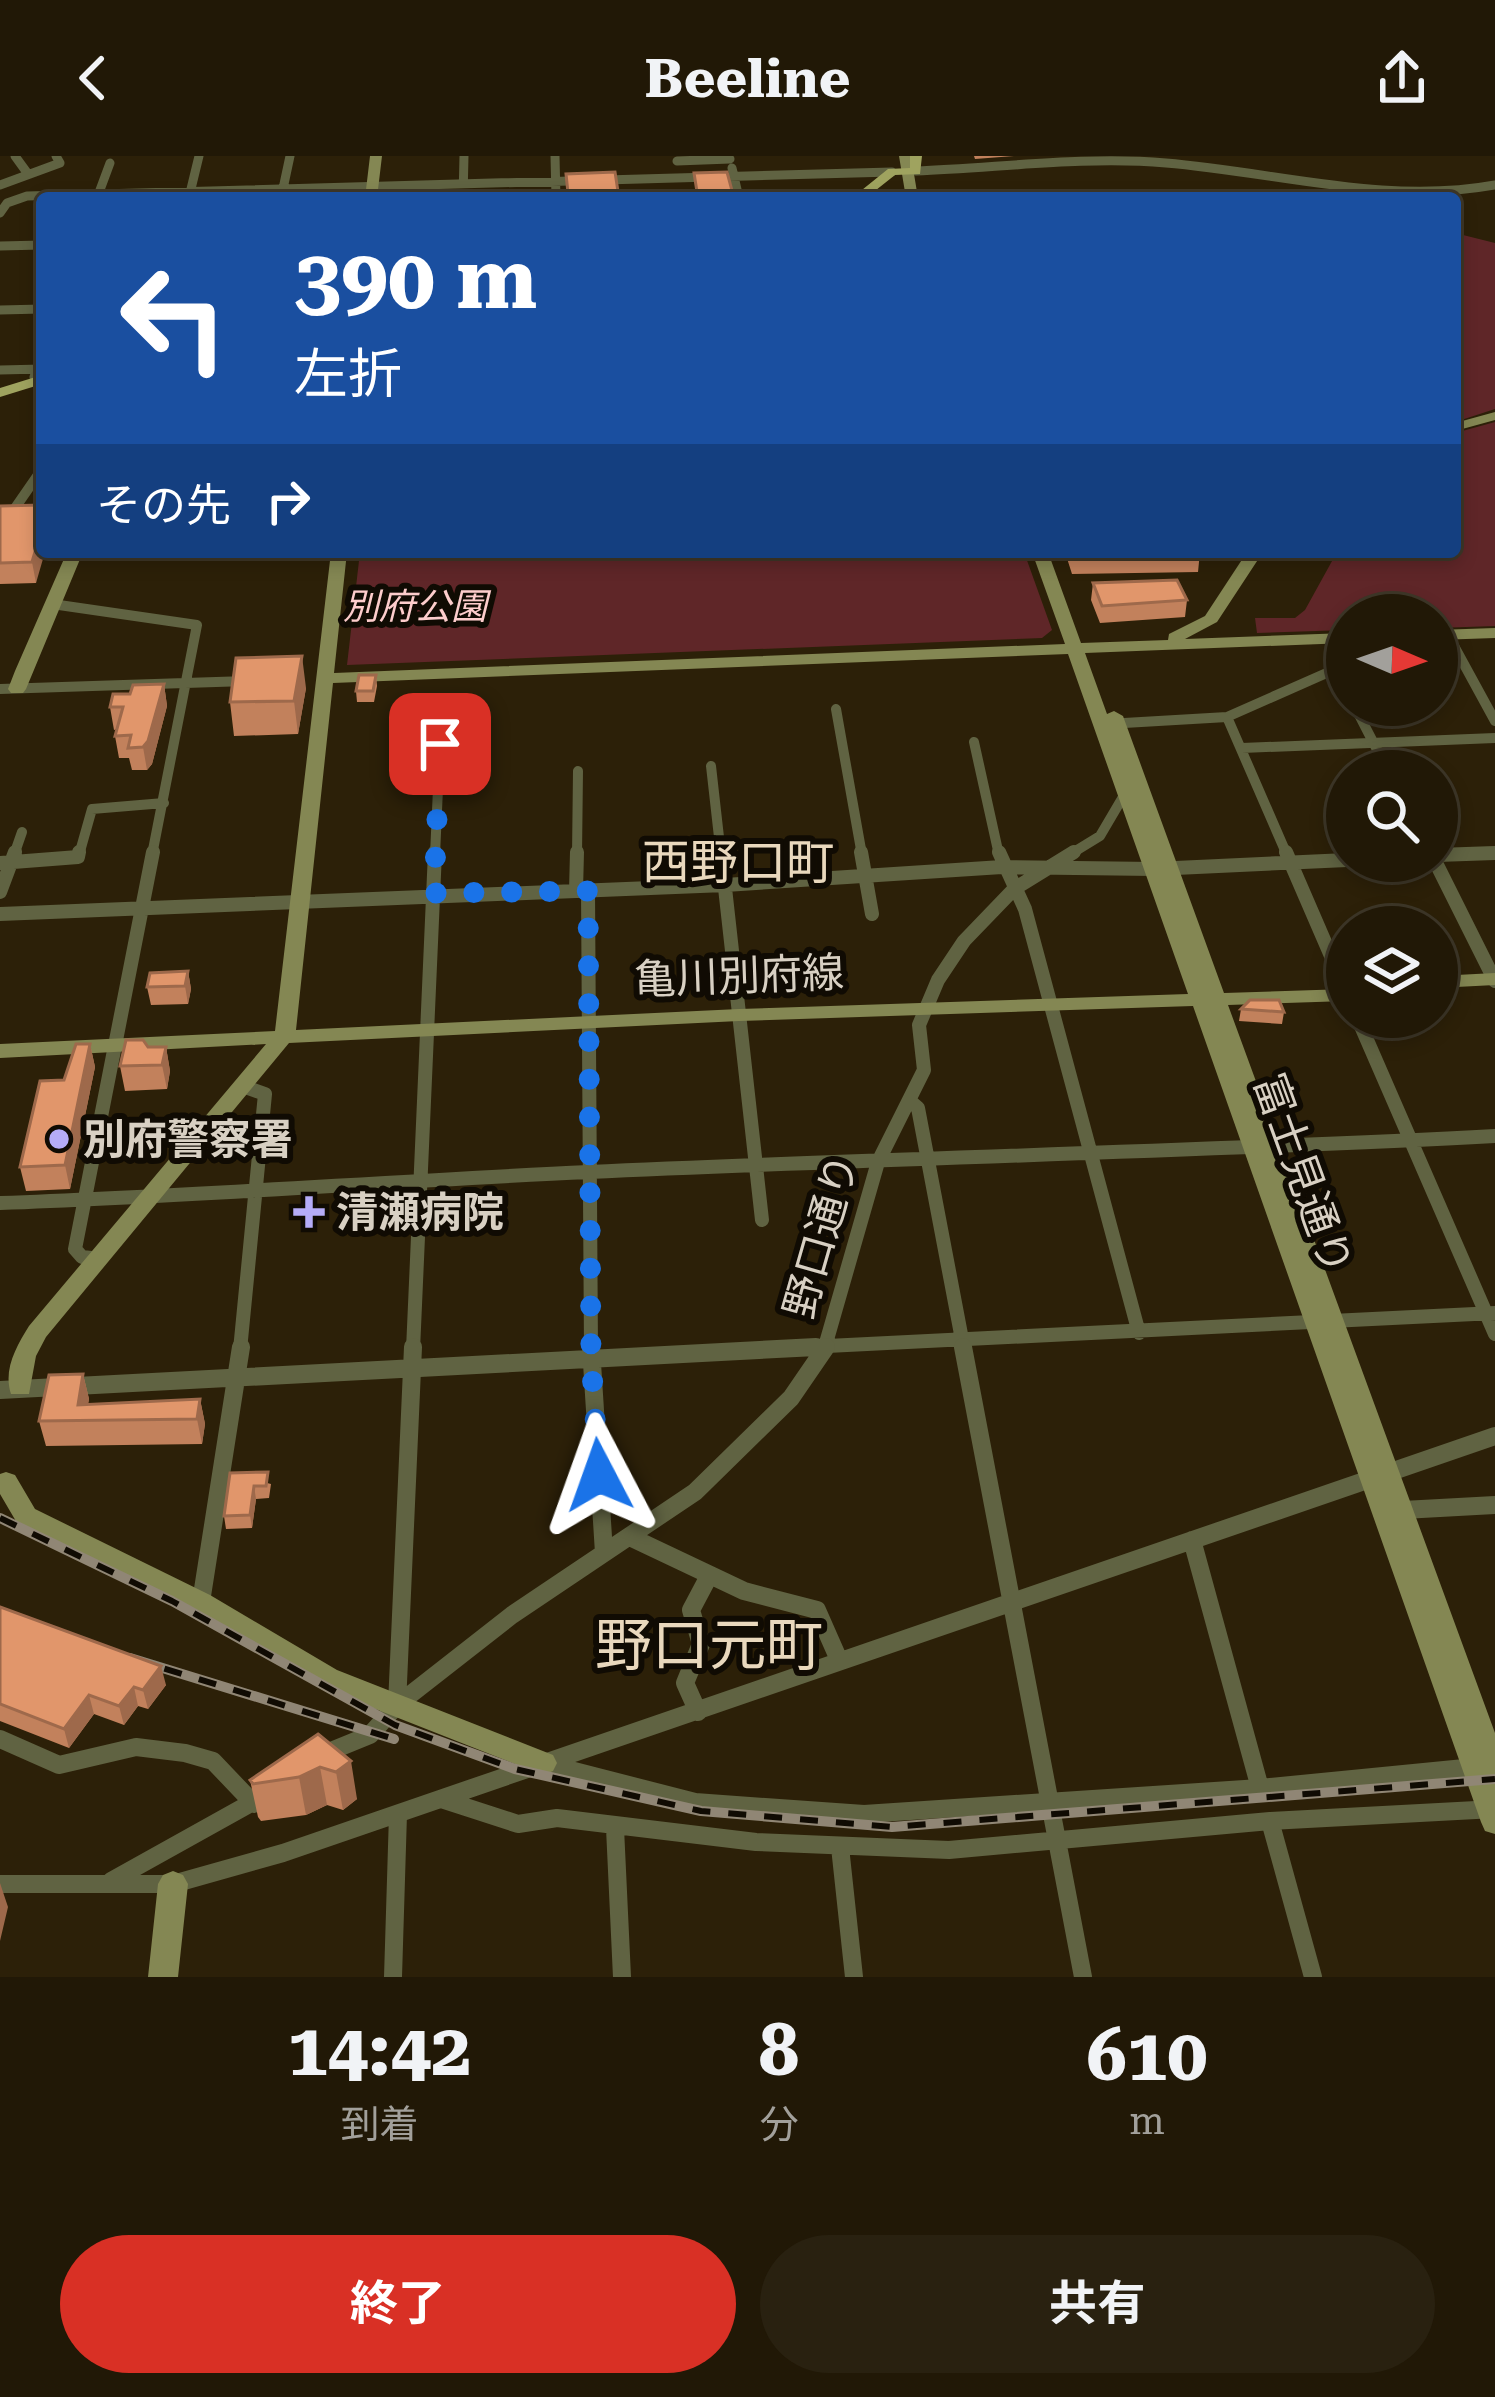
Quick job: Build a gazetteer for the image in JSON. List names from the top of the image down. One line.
{"streets":{"street":["亀川別府線","富士見通り","野口通り"]},"crossings":[["亀川別府線","富士見通り"],["亀川別府線","野口通り"]],"districts":["西野口町","野口元町"],"parks":["別府公園"],"places":{"other":["別府警察署"],"health":["清瀬病院"]},"north":"right","page":{"header":"Beeline","turn":["390 m","左折"],"then":"その先","eta":["14:42","到着","8","分","610","m"],"buttons":["終了","共有"]}}
